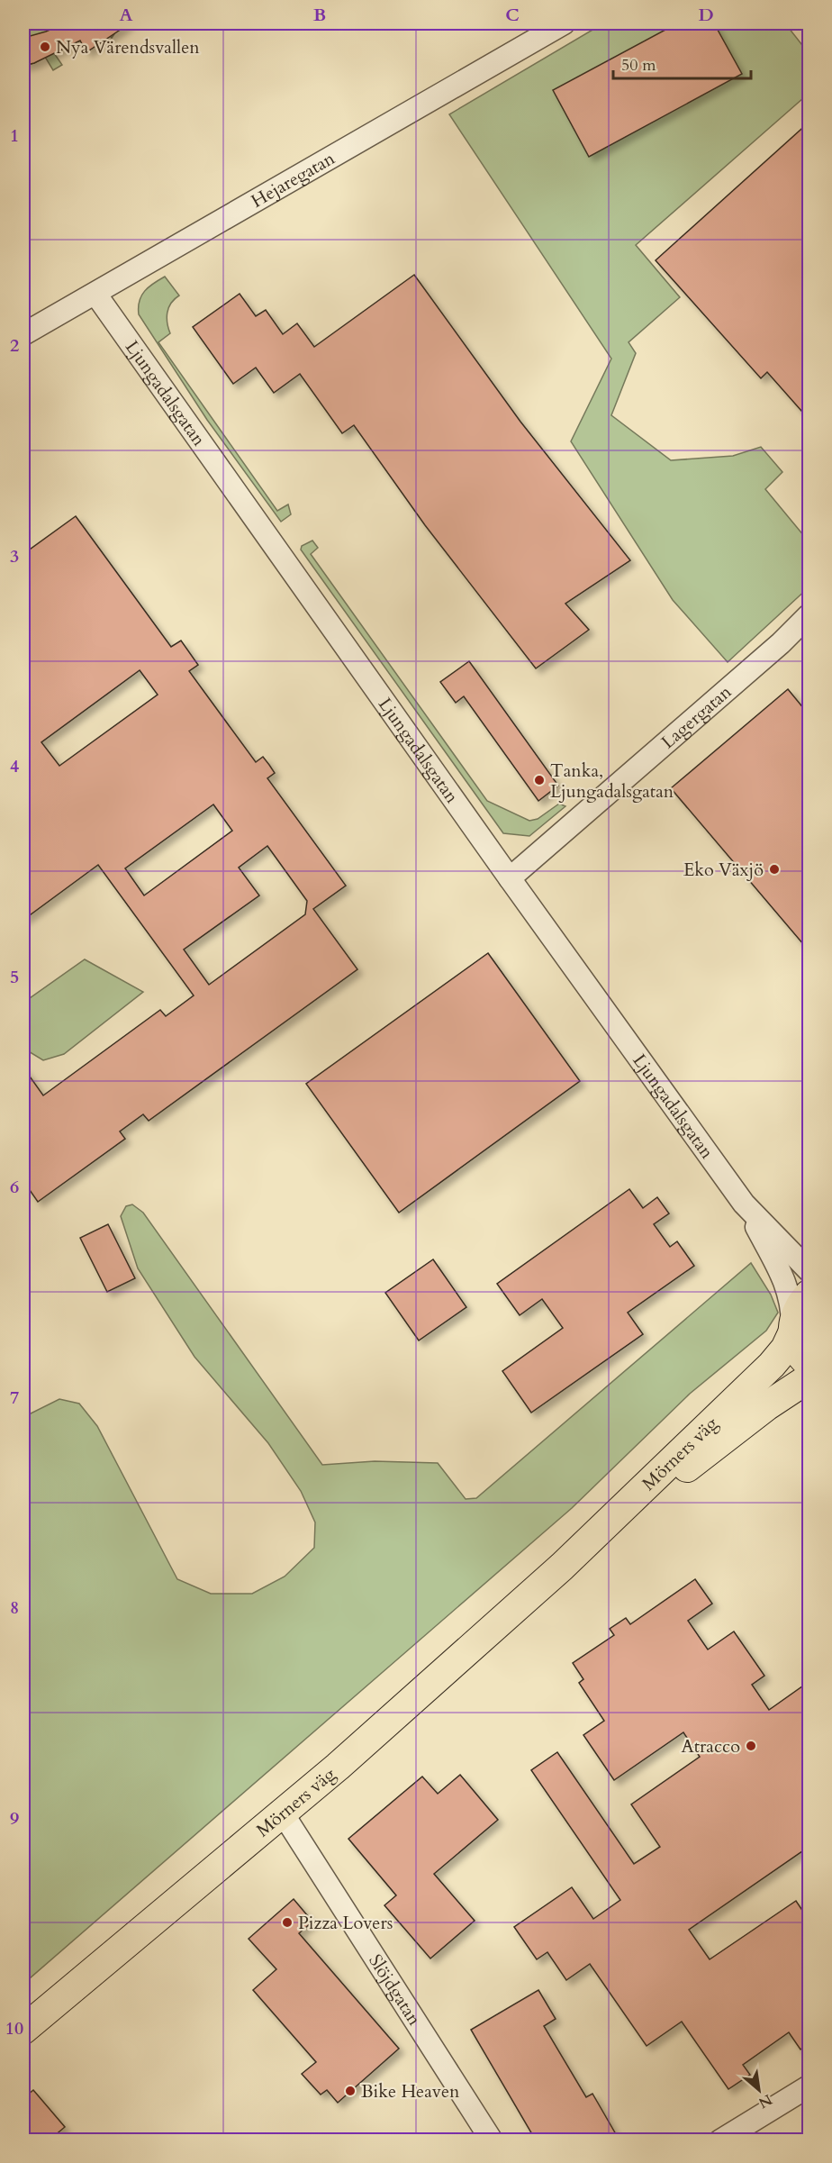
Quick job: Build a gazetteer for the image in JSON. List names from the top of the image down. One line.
{"streets":{"main road":["Mörners väg"],"street":["Hejaregatan","Ljungadalsgatan","Lagergatan","Slöjdgatan"]},"crossings":[["Hejaregatan","Ljungadalsgatan"],["Ljungadalsgatan","Lagergatan"],["Ljungadalsgatan","Mörners väg"],["Mörners väg","Slöjdgatan"]],"places":["Nya Värendsvallen","Tanka, Ljungadalsgatan","Eko Växjö","Atracco","Pizza Lovers","Bike Heaven"],"scale_bar":"50 m","north":"bottom right","grid":{"columns":["A","B","C","D"],"rows":["1","2","3","4","5","6","7","8","9","10"]}}
